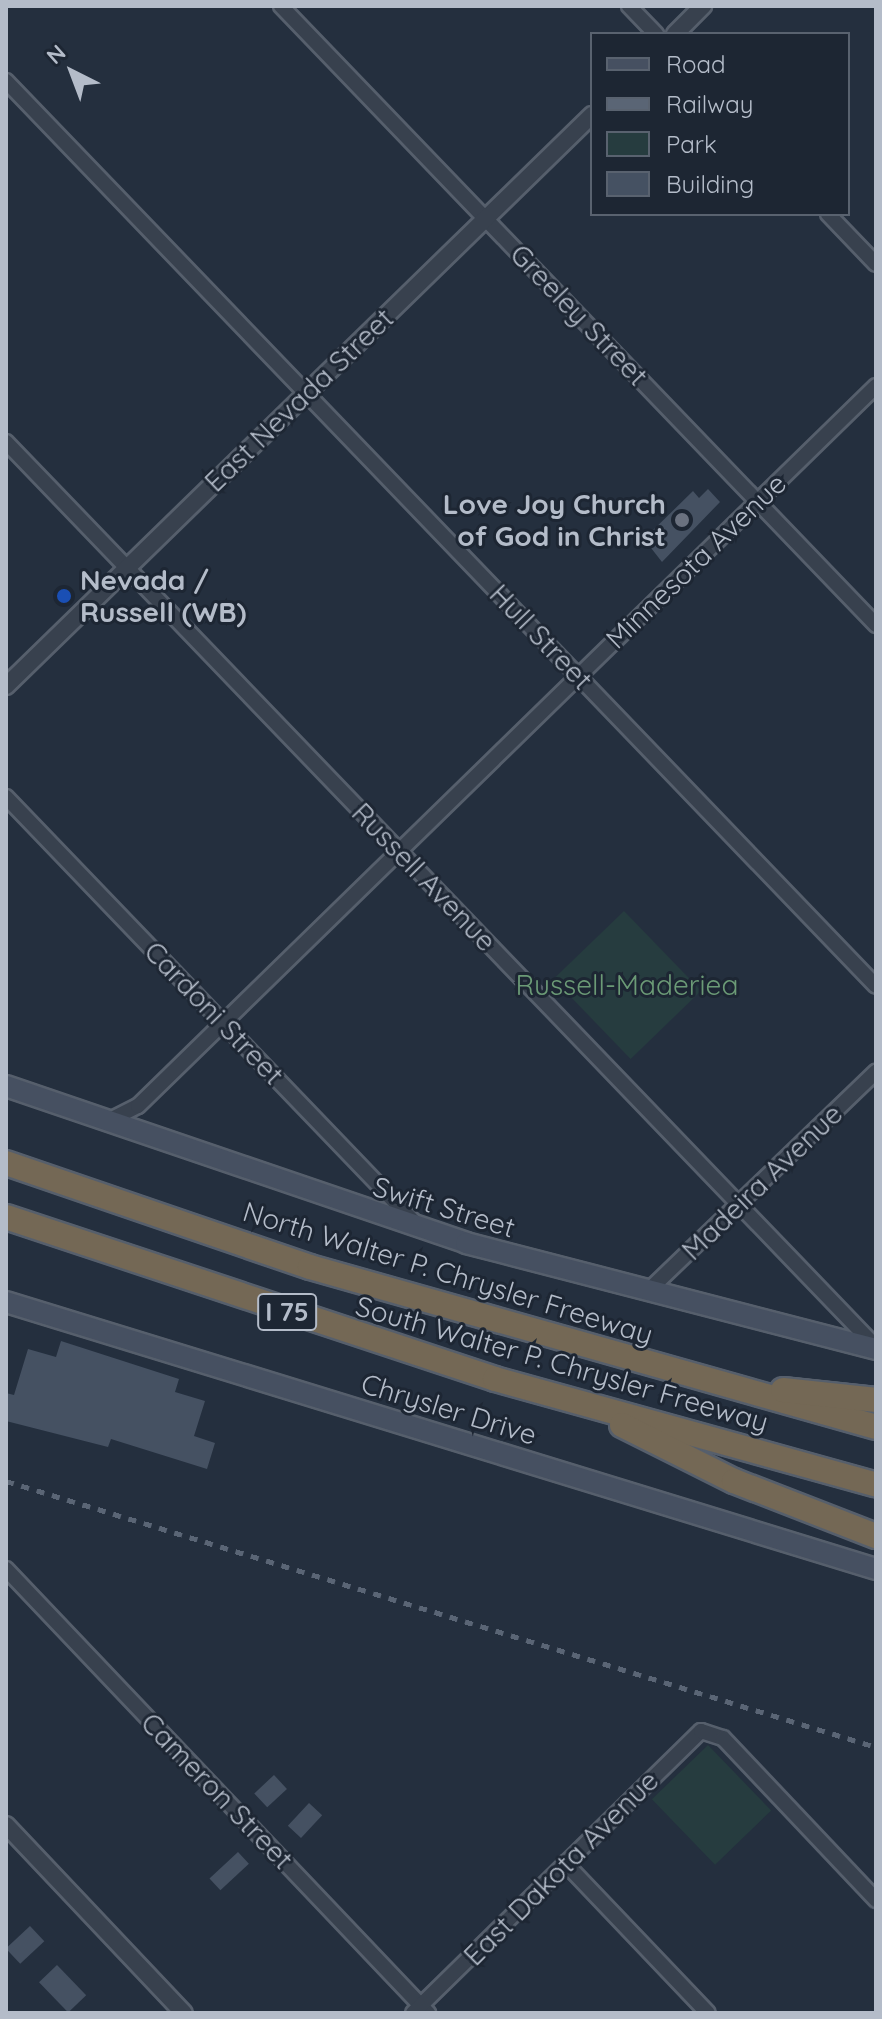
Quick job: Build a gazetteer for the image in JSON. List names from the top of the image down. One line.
{"streets":{"highway":["North Walter P. Chrysler Freeway","I 75","South Walter P. Chrysler Freeway"],"main road":["Swift Street","Chrysler Drive"],"street":["Greeley Street","East Nevada Street","Minnesota Avenue","Hull Street","Russell Avenue","Cardoni Street","Madeira Avenue","Cameron Street","East Dakota Avenue"]},"crossings":[["Greeley Street","East Nevada Street"],["Greeley Street","Minnesota Avenue"],["East Nevada Street","Hull Street"],["East Nevada Street","Russell Avenue"],["Minnesota Avenue","Hull Street"],["Minnesota Avenue","Russell Avenue"],["Minnesota Avenue","Cardoni Street"],["Minnesota Avenue","Swift Street"],["Russell Avenue","Madeira Avenue"],["Russell Avenue","Swift Street"],["Cardoni Street","Swift Street"],["Madeira Avenue","Swift Street"],["Cameron Street","East Dakota Avenue"]],"parks":["Russell-Maderiea"],"places":["Love Joy Church of God in Christ","Nevada / Russell (WB)"],"legend":["Road","Railway","Park","Building"],"north":"top left"}
